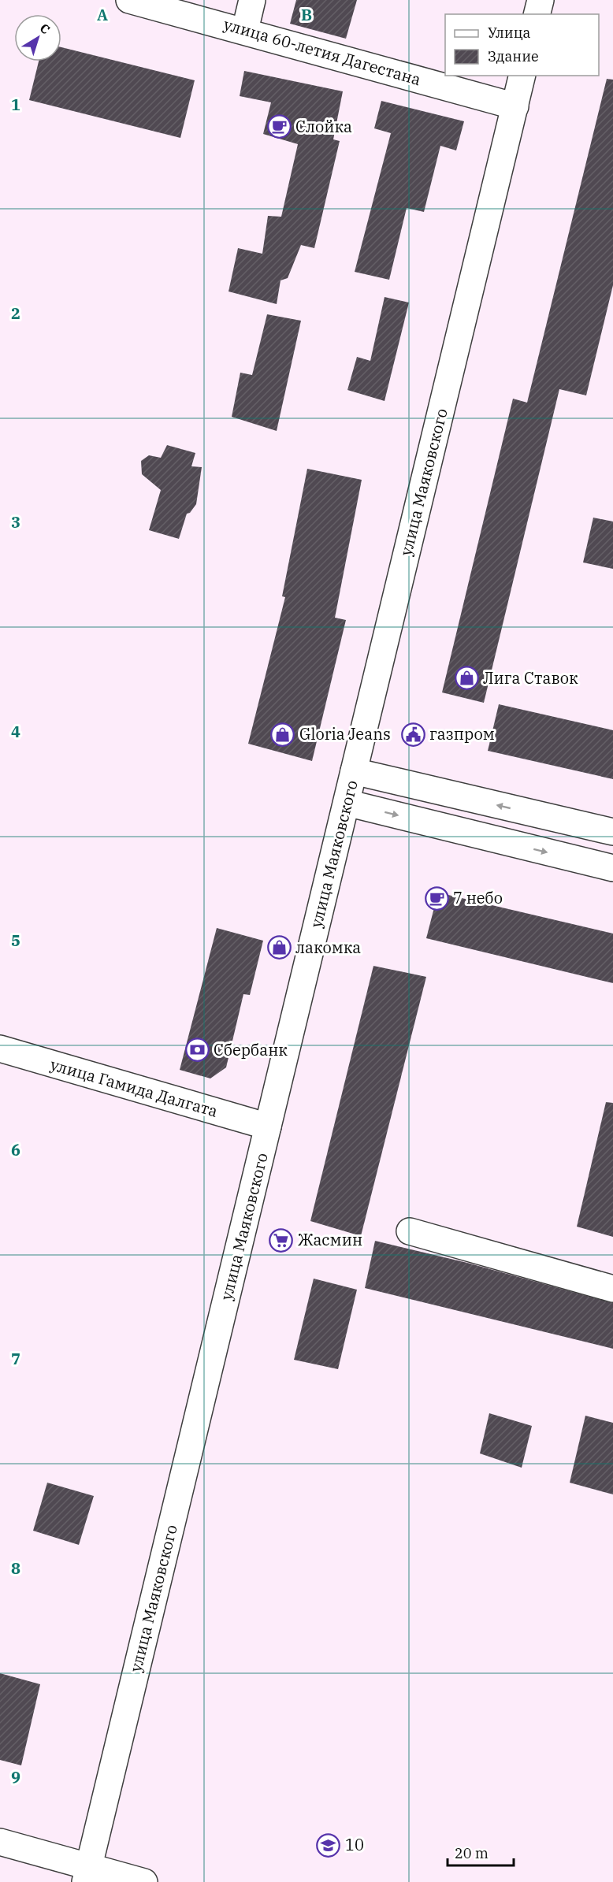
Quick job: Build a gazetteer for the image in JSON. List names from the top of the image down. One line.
{"streets":{"street":["улица 60-летия Дагестана","улица Маяковского","улица Гамида Далгата"]},"crossings":[["улица 60-летия Дагестана","улица Маяковского"],["улица Маяковского","улица Гамида Далгата"]],"places":{"cafe":["Слойка","7 небо"],"shop":["Лига Ставок","Gloria Jeans","лакомка"],"public building":["газпром"],"bank":["Сбербанк"],"supermarket":["Жасмин"],"school or university":["10"]},"legend":["Улица","Здание"],"scale_bar":"20 m","north":"top right","grid":{"columns":["A","B"],"rows":["1","2","3","4","5","6","7","8","9"]}}
